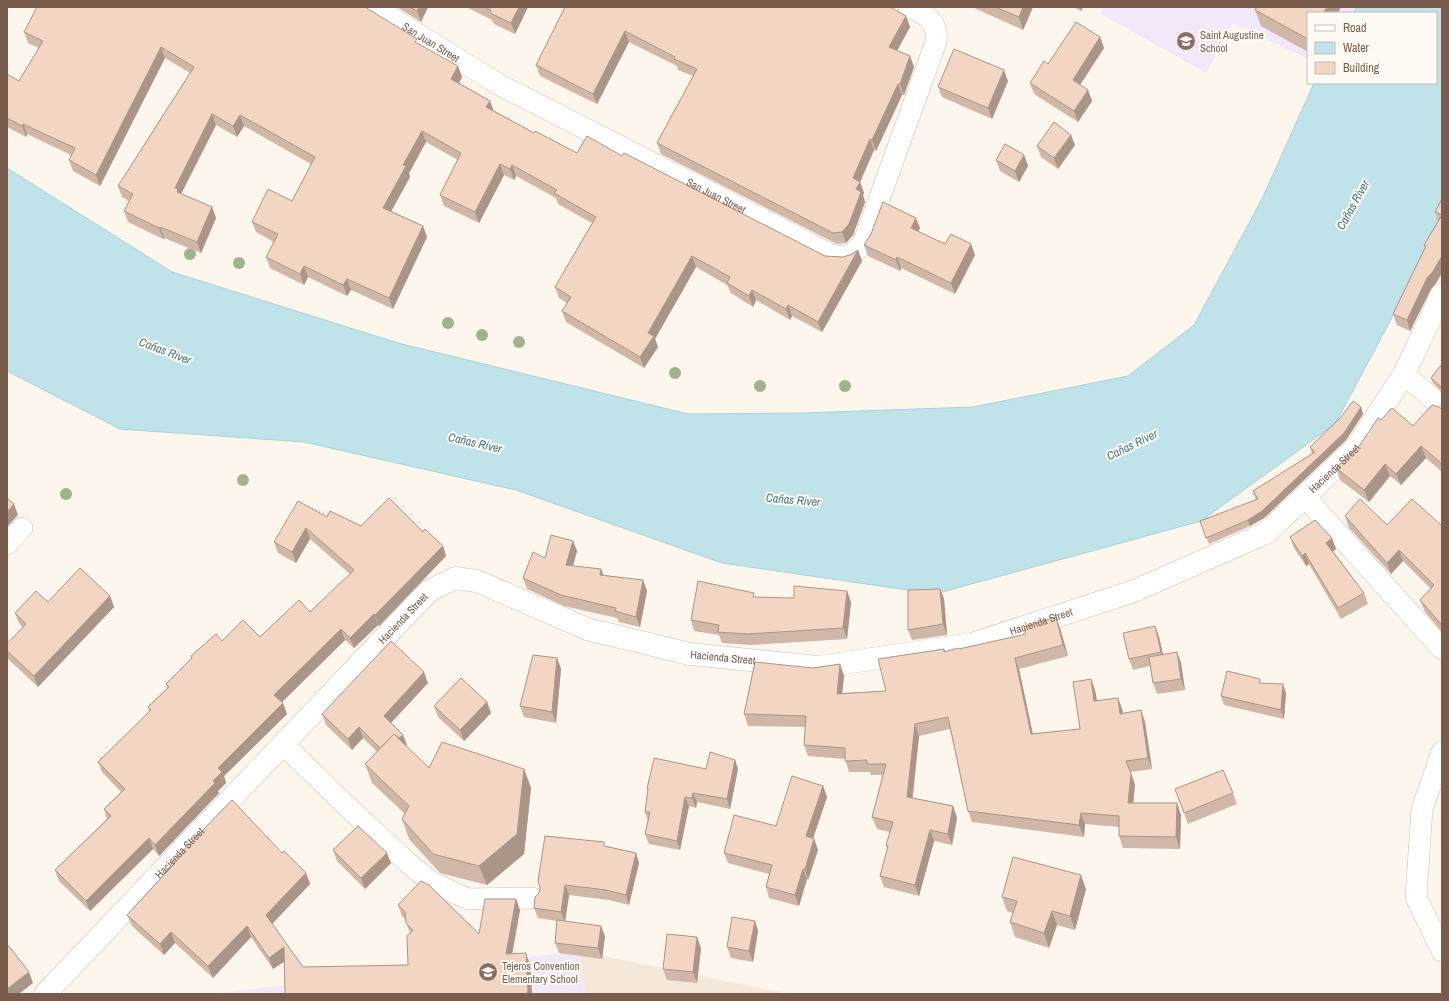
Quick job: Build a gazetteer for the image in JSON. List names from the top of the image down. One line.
{"streets":{"street":["San Juan Street","Hacienda Street"]},"water":["Cañas River"],"places":{"school or university":["Saint Augustine School","Tejeros Convention Elementary School"]},"legend":["Road","Water","Building"]}
